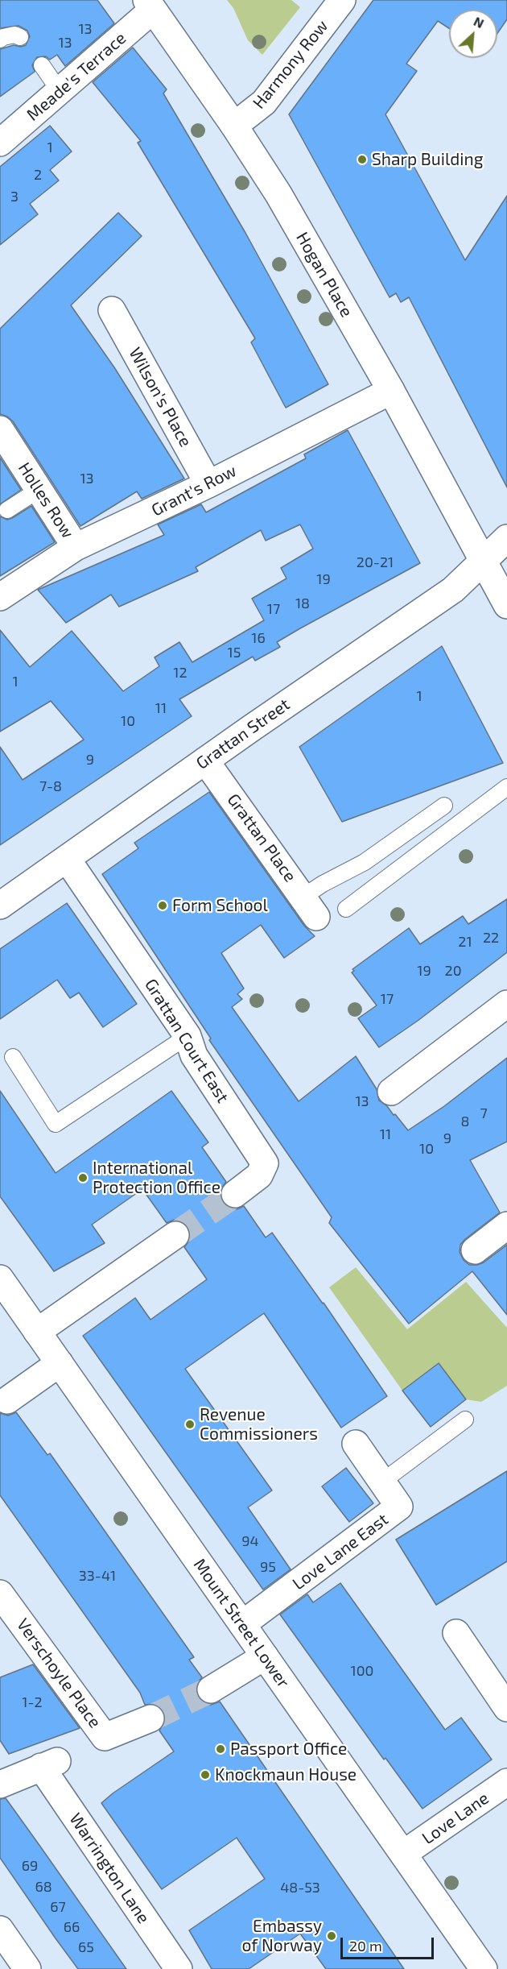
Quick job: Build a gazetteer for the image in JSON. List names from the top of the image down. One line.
{"streets":{"street":["Harmony Row","Meade's Terrace","Hogan Place","Wilson's Place","Grant's Row","Holles Row","Grattan Street","Grattan Place","Grattan Court East","Love Lane East","Mount Street Lower","Verschoyle Place","Love Lane","Warrington Lane"]},"crossings":[["Harmony Row","Hogan Place"],["Meade's Terrace","Hogan Place"],["Hogan Place","Grant's Row"],["Hogan Place","Grattan Street"],["Wilson's Place","Grant's Row"],["Grant's Row","Holles Row"],["Grattan Street","Grattan Place"],["Grattan Street","Grattan Court East"],["Love Lane East","Mount Street Lower"],["Mount Street Lower","Love Lane"]],"places":["Sharp Building","Form School","International Protection Office","Revenue Commissioners","Passport Office","Knockmaun House","Embassy of Norway"],"house_numbers":["13","13","1","2","3","13","20-21","19","18","17","16","15","12","1","1","11","10","9","7-8","22","21","19","20","17","13","7","8","11","9","10","94","95","33-41","100","1-2","69","68","48-53","67","66","65"],"scale_bar":"20 m","north":"top right"}
